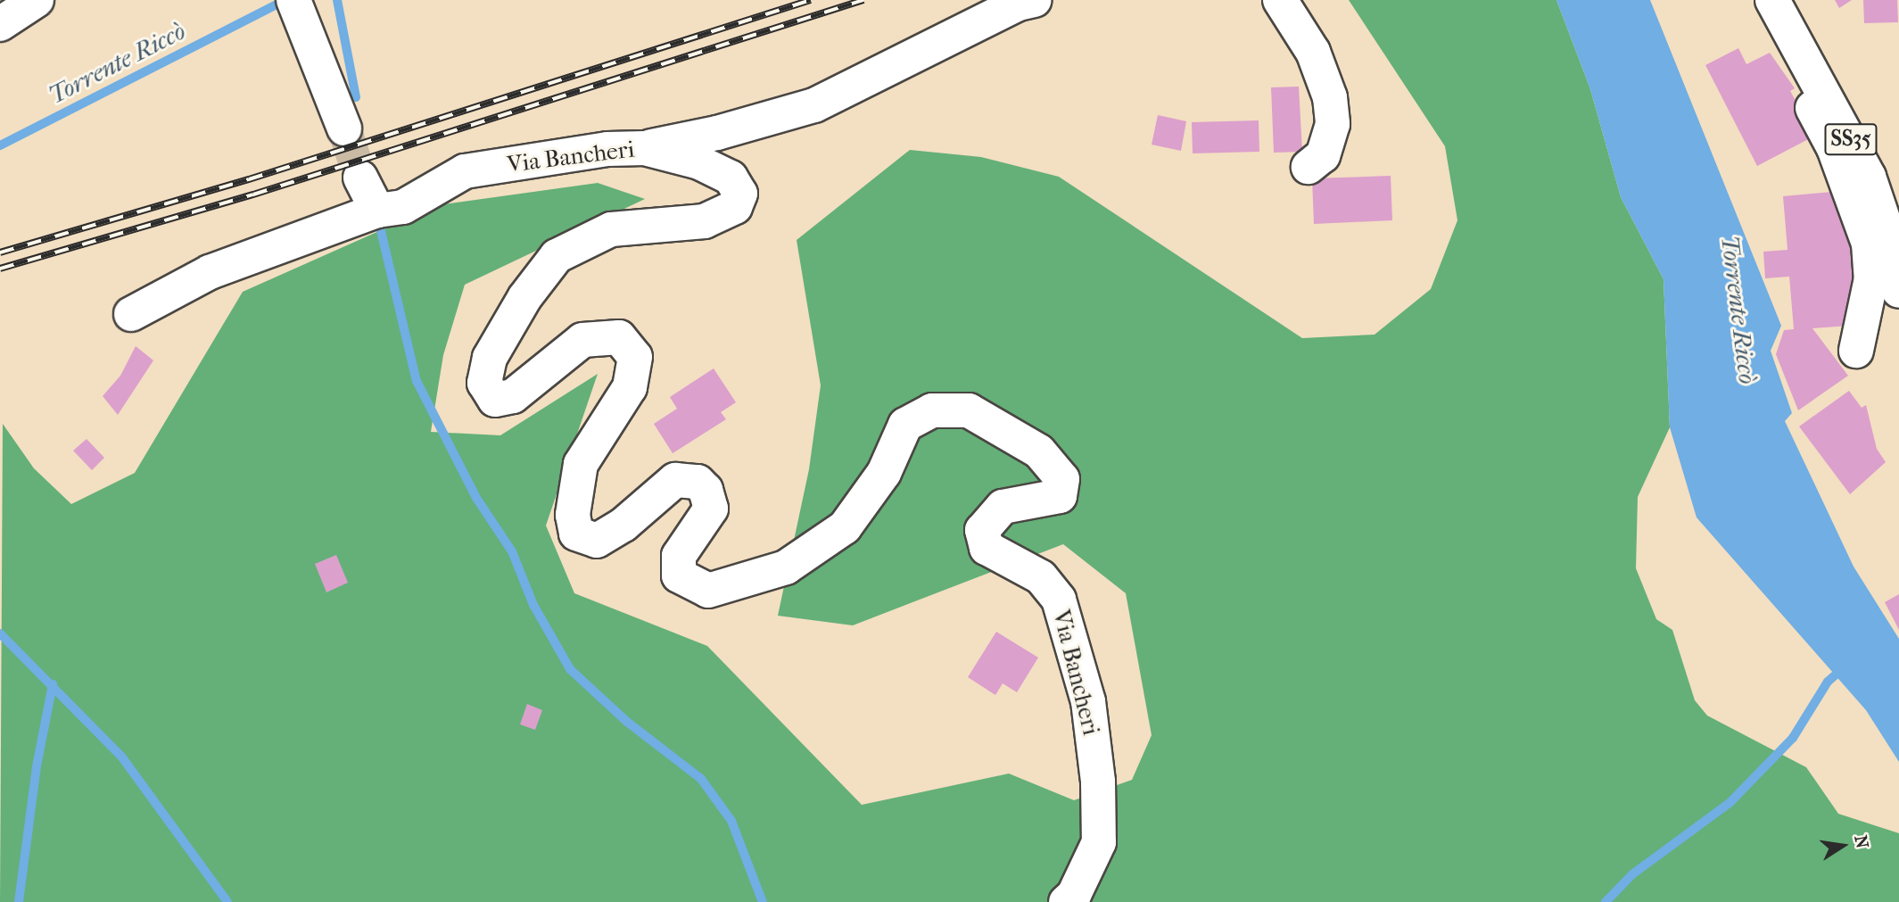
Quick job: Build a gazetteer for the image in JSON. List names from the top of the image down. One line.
{"streets":{"street":["SS35","Via Bancheri"]},"water":["Torrente Riccò"],"north":"right"}
